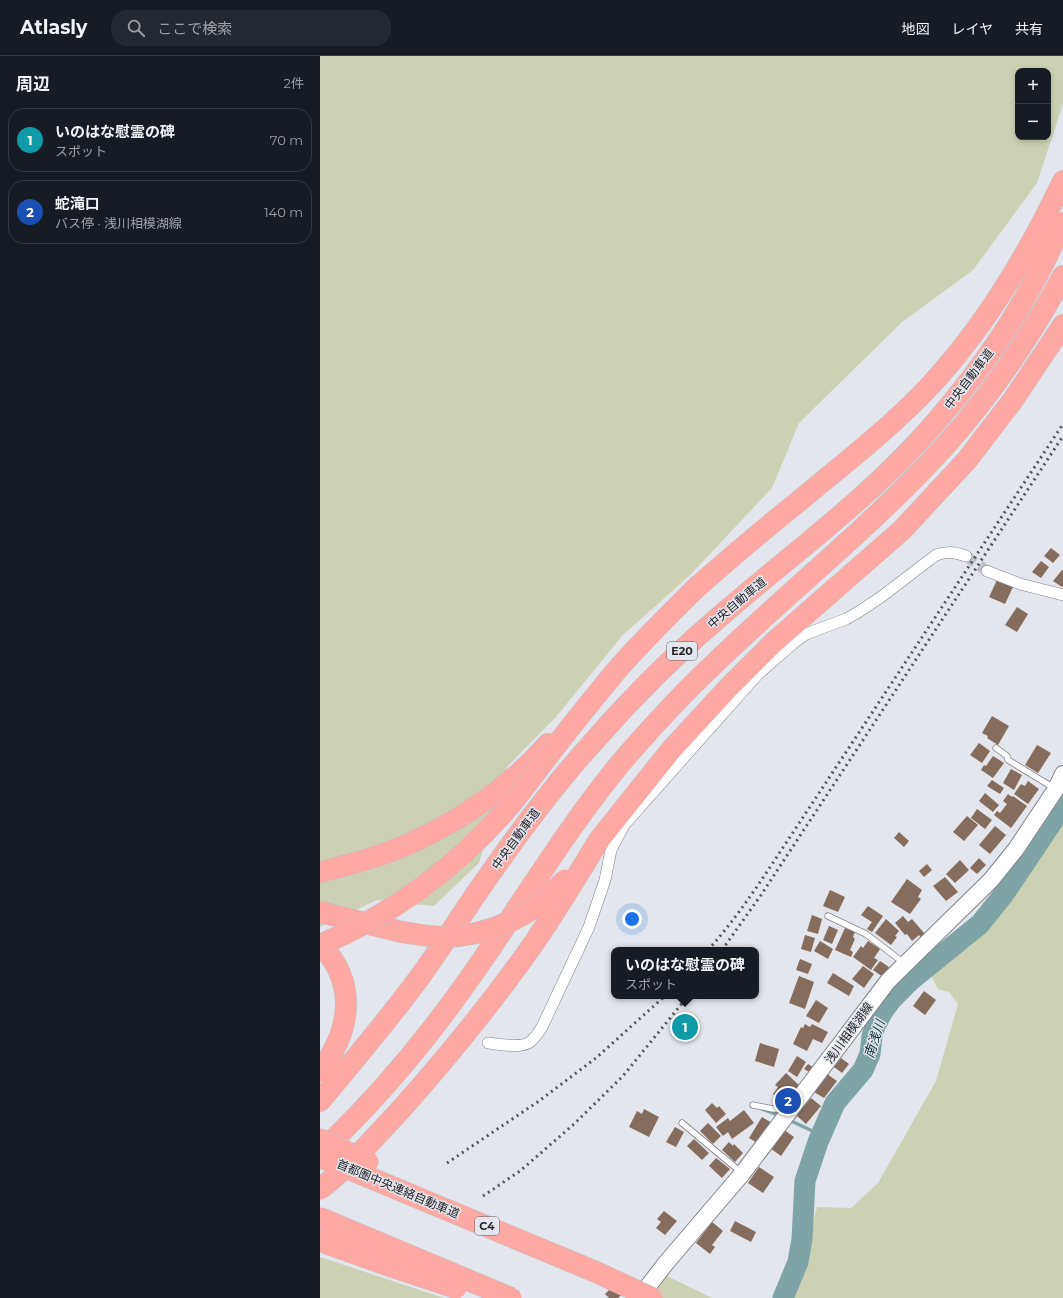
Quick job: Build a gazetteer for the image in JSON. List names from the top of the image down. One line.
{"streets":{"highway":["中央自動車道","E20","首都圏中央連絡自動車道","C4"],"main road":["浅川相模湖線"]},"water":["南浅川"],"page":{"header":"Atlasly","search":"ここで検索","nav":["地図","レイヤ","共有"],"heading":["周辺","2件"],"map_buttons":["+","−"],"list":[{"mark":"1","name":"いのはな慰霊の碑","note":"スポット","value":"70 m"},{"mark":"2","name":"蛇滝口","note":"バス停 · 浅川相模湖線","value":"140 m"}],"popup":["いのはな慰霊の碑","スポット"],"pins":["1","2"]}}
